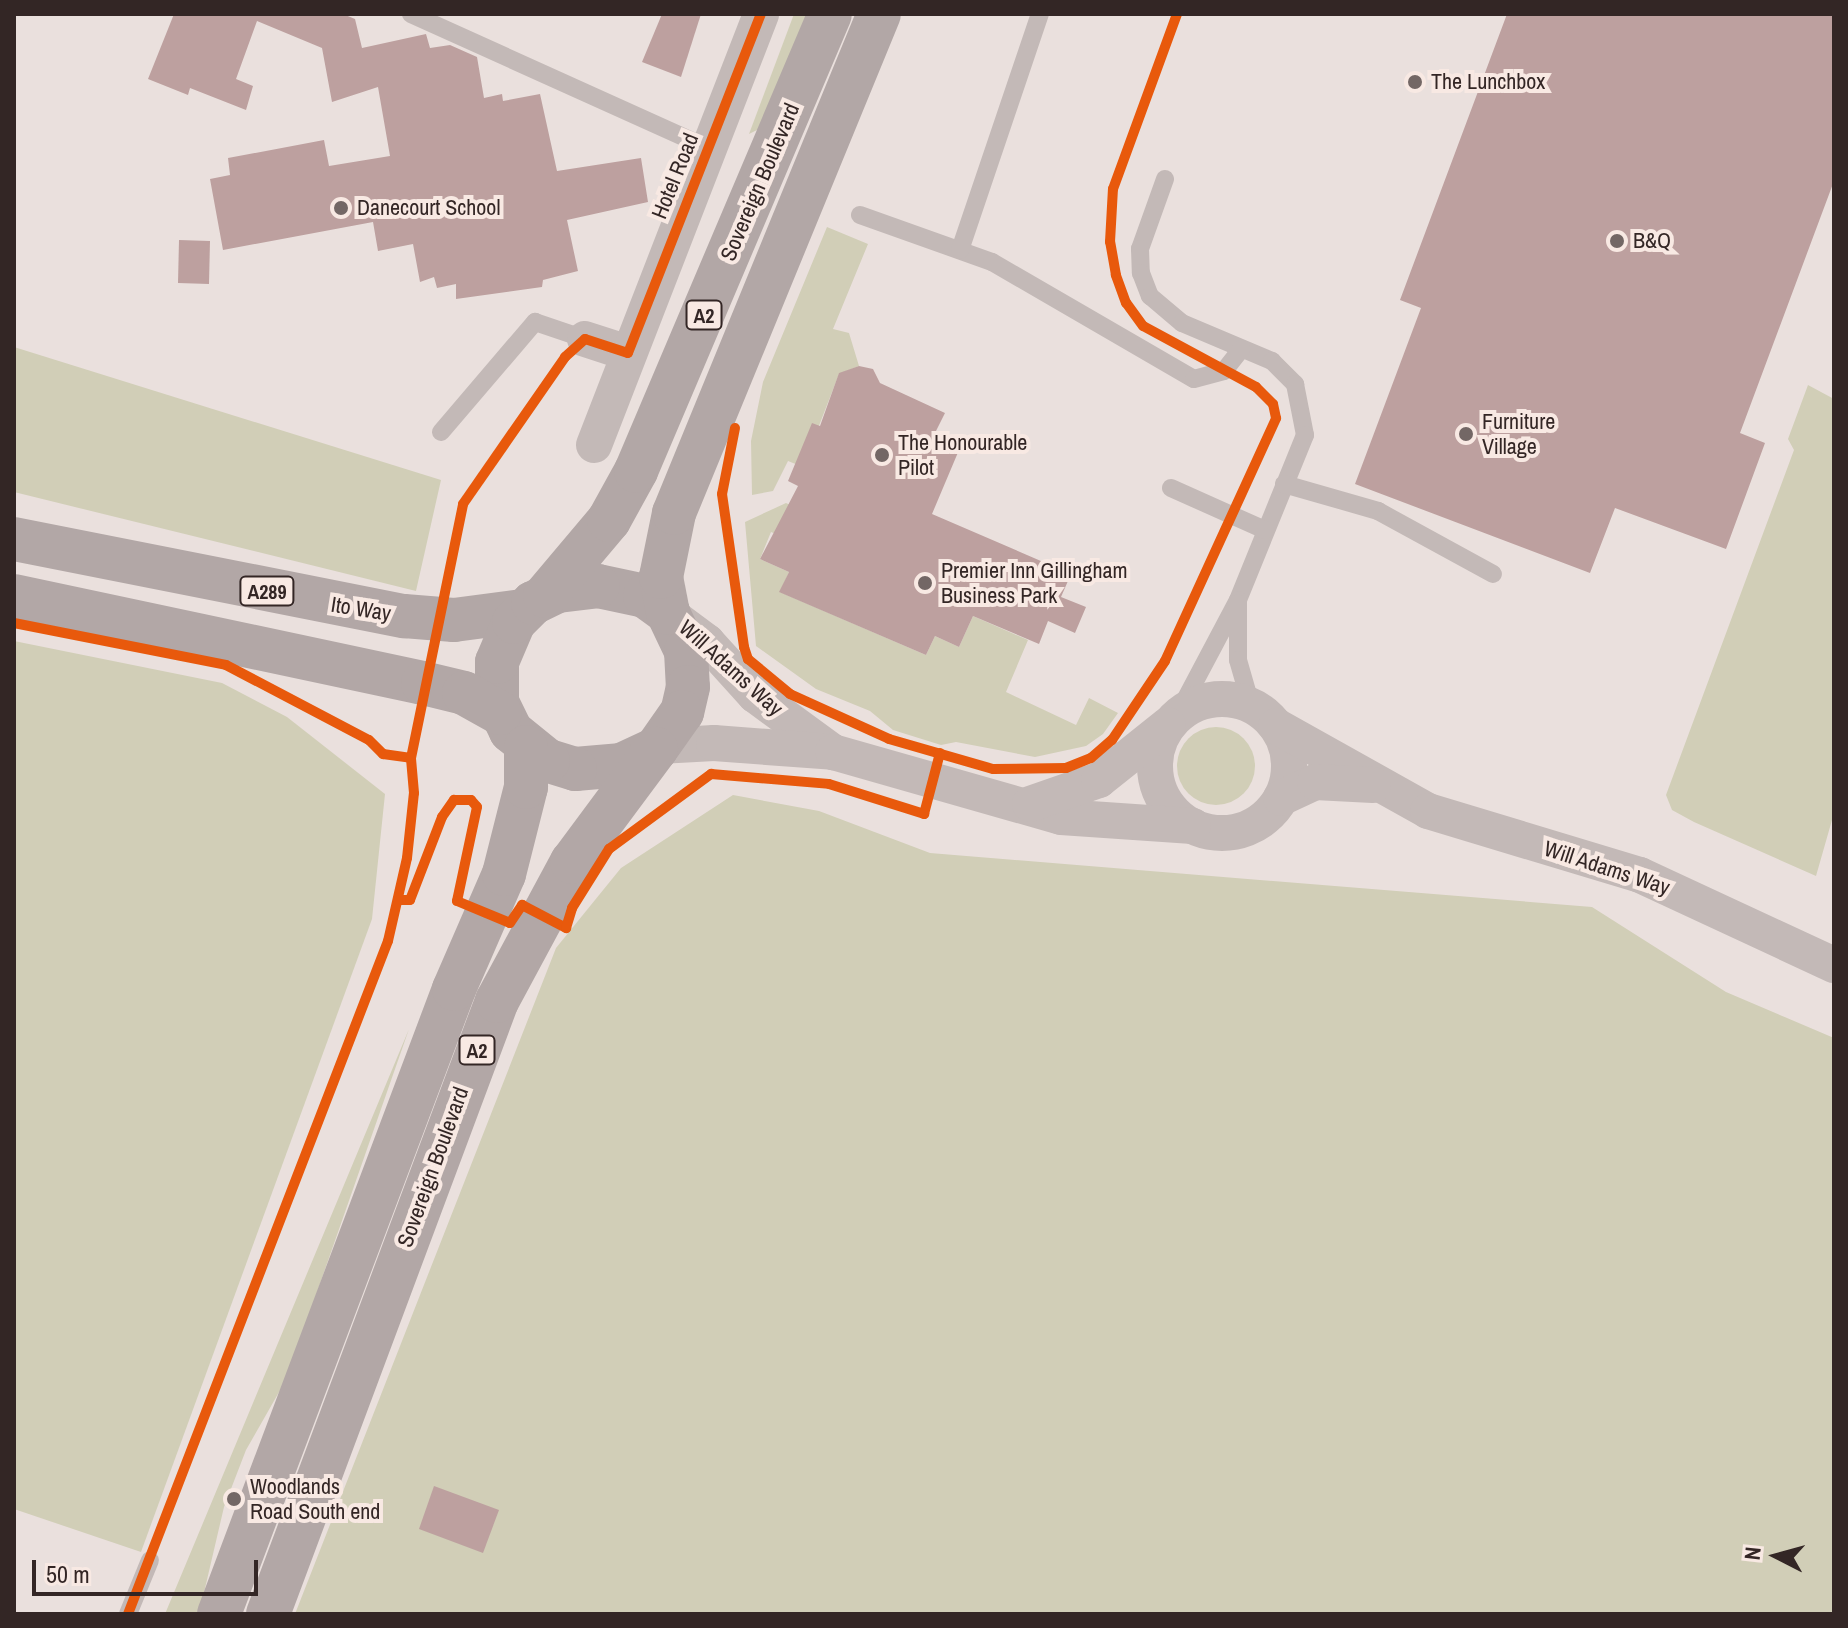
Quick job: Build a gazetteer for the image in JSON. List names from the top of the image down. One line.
{"streets":{"main road":["Sovereign Boulevard","A2","A289","Ito Way"],"street":["Hotel Road","Will Adams Way"]},"crossings":[["Sovereign Boulevard","Ito Way"],["Sovereign Boulevard","Will Adams Way"],["Ito Way","Will Adams Way"]],"places":["The Lunchbox","Danecourt School","B&Q","Furniture Village","The Honourable Pilot","Premier Inn Gillingham Business Park","Woodlands Road South end"],"scale_bar":"50 m","north":"left"}
